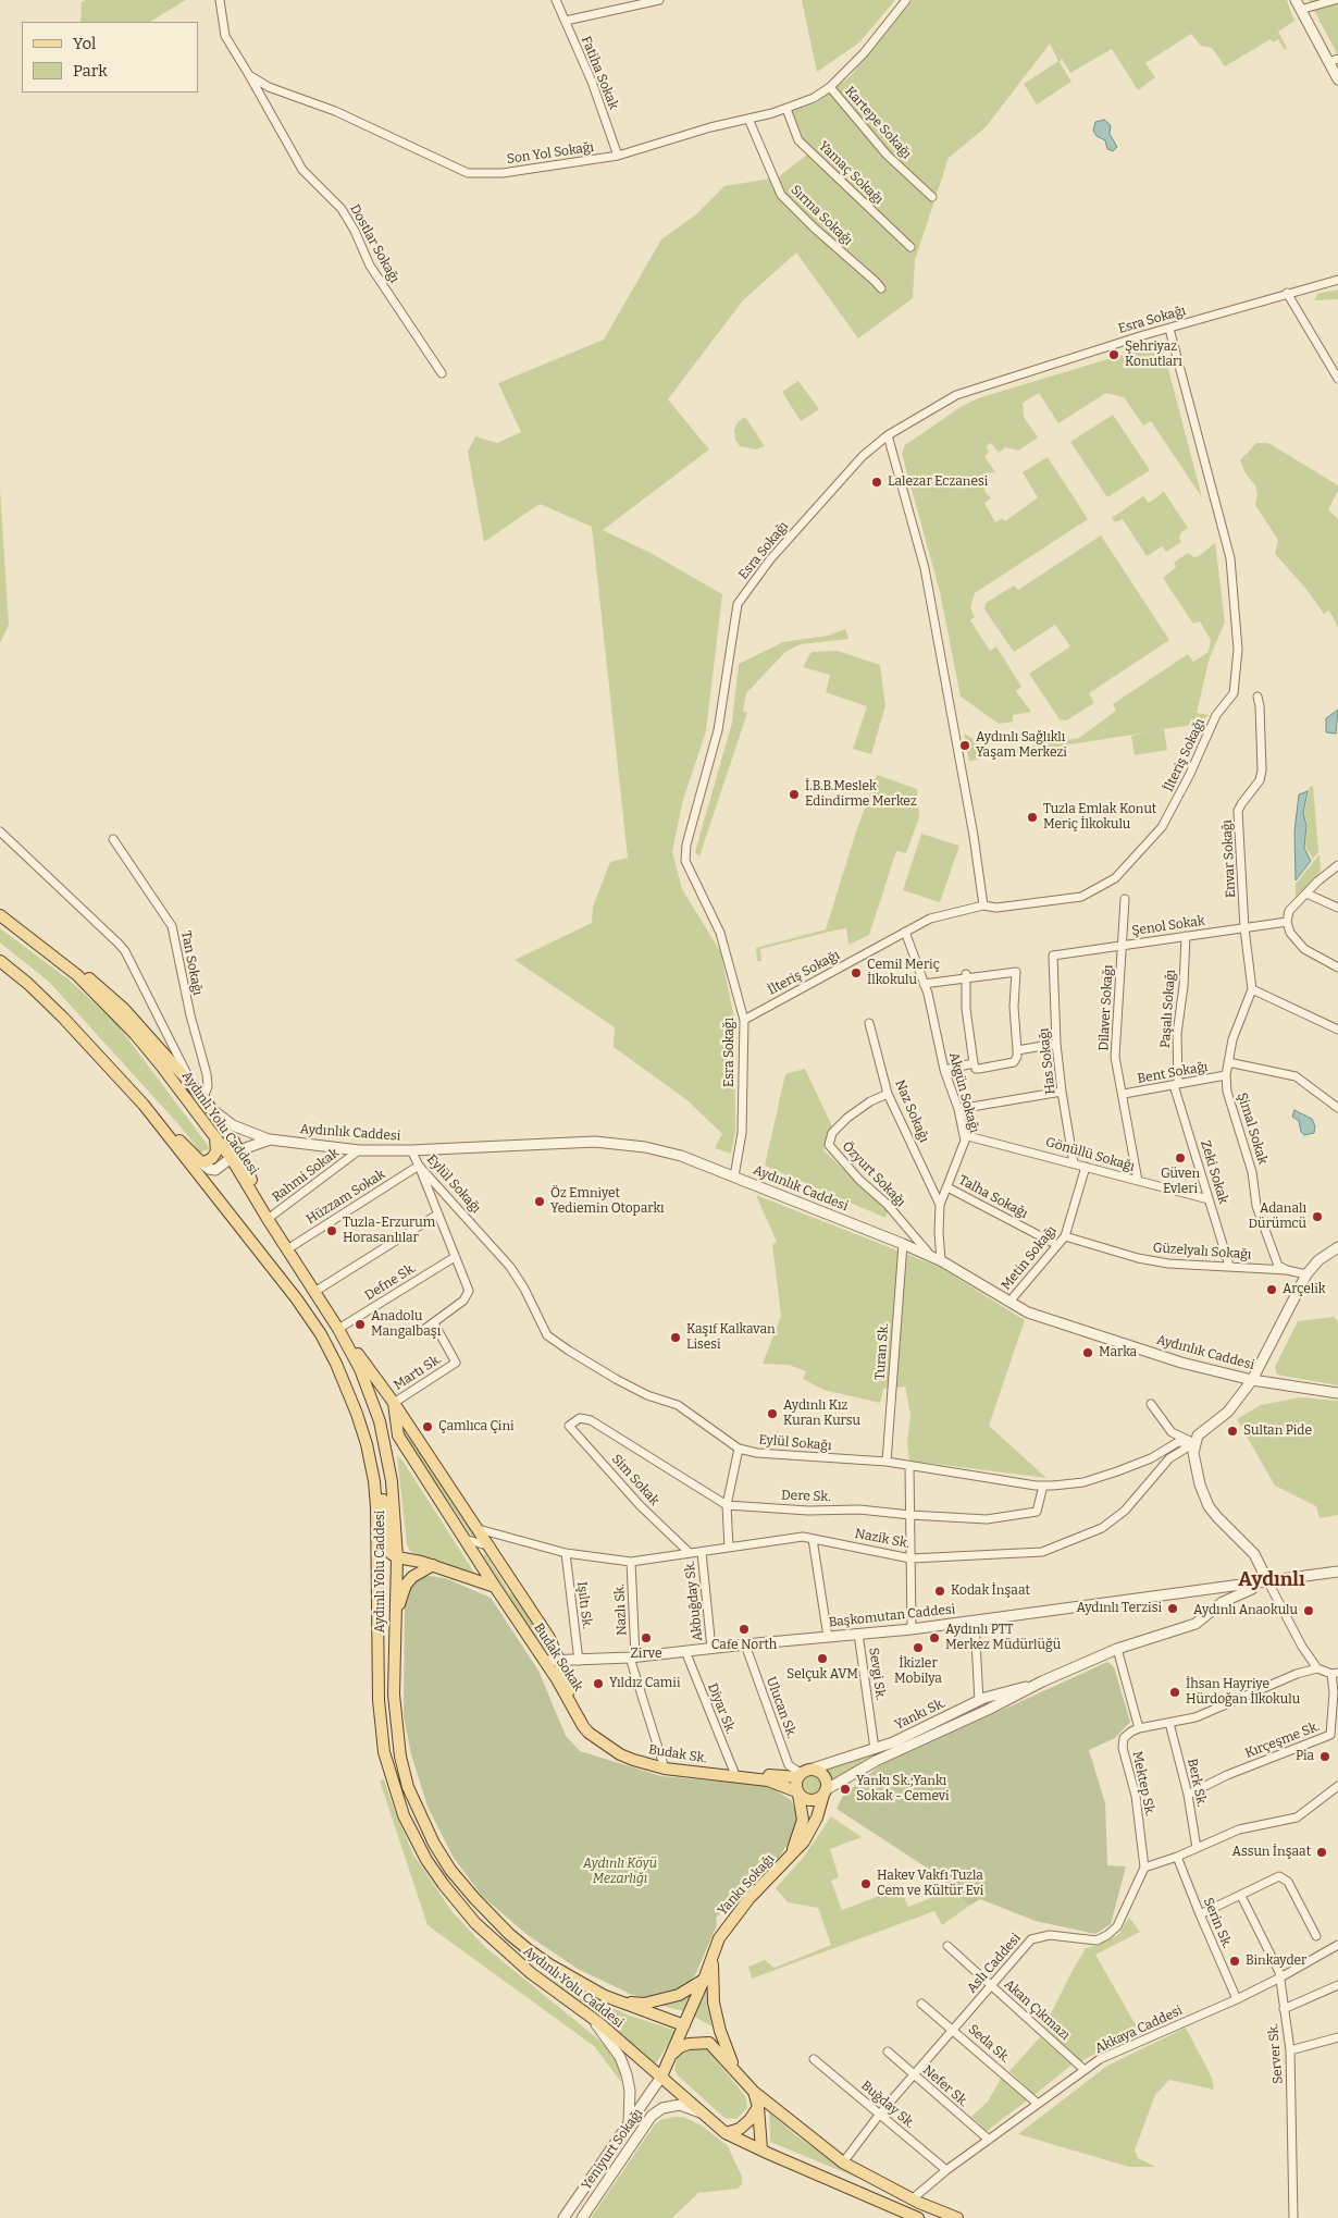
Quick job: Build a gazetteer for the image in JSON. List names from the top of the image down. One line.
{"streets":{"main road":["Aydınlı Yolu Caddesi","Budak Sokak","Budak Sk.","Yankı Sokağı"],"street":["Fatiha Sokak","Kartepe Sokağı","Son Yol Sokağı","Yamaç Sokağı","Sırma Sokağı","Dostlar Sokağı","Esra Sokağı","İlteriş Sokağı","Envar Sokağı","Şenol Sokak","Tan Sokağı","Dilaver Sokağı","Paşalı Sokağı","Has Sokağı","Bent Sokağı","Akgün Sokağı","Naz Sokağı","Şimal Sokak","Aydınlık Caddesi","Gönüllü Sokağı","Zeki Sokak","Özyurt Sokağı","Rahmi Sokak","Eylül Sokağı","Hüzzam Sokak","Talha Sokağı","Güzelyalı Sokağı","Metin Sokağı","Defne Sk.","Turan Sk.","Martı Sk.","Sim Sokak","Dere Sk.","Nazik Sk.","Akbuğday Sk.","Işıltı Sk.","Nazlı Sk.","Başkomutan Caddesi","Sevgi Sk.","Ulucan Sk.","Diyar Sk.","Yankı Sk.","Kırçeşme Sk.","Berk Sk.","Mektep Sk.","Serin Sk.","Aslı Caddesi","Akan Çıkmazı","Akkaya Caddesi","Seda Sk.","Server Sk.","Nefer Sk.","Buğday Sk.","Yeniyurt Sokağı"]},"crossings":[["Fatiha Sokak","Son Yol Sokağı"],["Kartepe Sokağı","Son Yol Sokağı"],["Son Yol Sokağı","Yamaç Sokağı"],["Son Yol Sokağı","Sırma Sokağı"],["Son Yol Sokağı","Dostlar Sokağı"],["Esra Sokağı","İlteriş Sokağı"],["Esra Sokağı","Aydınlık Caddesi"],["İlteriş Sokağı","Akgün Sokağı"],["Envar Sokağı","Şenol Sokak"],["Envar Sokağı","Şimal Sokak"],["Şenol Sokak","Dilaver Sokağı"],["Şenol Sokak","Paşalı Sokağı"],["Şenol Sokak","Has Sokağı"],["Tan Sokağı","Aydınlı Yolu Caddesi"],["Dilaver Sokağı","Bent Sokağı"],["Dilaver Sokağı","Gönüllü Sokağı"],["Paşalı Sokağı","Bent Sokağı"],["Paşalı Sokağı","Zeki Sokak"],["Has Sokağı","Gönüllü Sokağı"],["Bent Sokağı","Şimal Sokak"],["Bent Sokağı","Zeki Sokak"],["Akgün Sokağı","Naz Sokağı"],["Akgün Sokağı","Aydınlık Caddesi"],["Akgün Sokağı","Gönüllü Sokağı"],["Akgün Sokağı","Özyurt Sokağı"],["Akgün Sokağı","Talha Sokağı"],["Naz Sokağı","Özyurt Sokağı"],["Aydınlı Yolu Caddesi","Aydınlık Caddesi"],["Aydınlı Yolu Caddesi","Rahmi Sokak"],["Aydınlı Yolu Caddesi","Hüzzam Sokak"],["Aydınlı Yolu Caddesi","Defne Sk."],["Aydınlı Yolu Caddesi","Budak Sokak"],["Aydınlı Yolu Caddesi","Yankı Sokağı"],["Aydınlı Yolu Caddesi","Yeniyurt Sokağı"],["Şimal Sokak","Güzelyalı Sokağı"],["Aydınlık Caddesi","Özyurt Sokağı"],["Aydınlık Caddesi","Rahmi Sokak"],["Aydınlık Caddesi","Eylül Sokağı"],["Aydınlık Caddesi","Metin Sokağı"],["Aydınlık Caddesi","Turan Sk."],["Aydınlık Caddesi","Nazik Sk."],["Gönüllü Sokağı","Zeki Sokak"],["Gönüllü Sokağı","Metin Sokağı"],["Zeki Sokak","Güzelyalı Sokağı"],["Eylül Sokağı","Hüzzam Sokak"],["Eylül Sokağı","Turan Sk."],["Eylül Sokağı","Dere Sk."],["Eylül Sokağı","Nazik Sk."],["Talha Sokağı","Metin Sokağı"],["Güzelyalı Sokağı","Metin Sokağı"],["Güzelyalı Sokağı","Nazik Sk."],["Defne Sk.","Martı Sk."],["Defne Sk.","Budak Sokak"],["Martı Sk.","Budak Sokak"],["Sim Sokak","Dere Sk."],["Sim Sokak","Nazik Sk."],["Nazik Sk.","Akbuğday Sk."],["Nazik Sk.","Işıltı Sk."],["Nazik Sk.","Nazlı Sk."],["Nazik Sk.","Budak Sokak"],["Akbuğday Sk.","Başkomutan Caddesi"],["Işıltı Sk.","Başkomutan Caddesi"],["Nazlı Sk.","Başkomutan Caddesi"],["Nazlı Sk.","Budak Sk."],["Başkomutan Caddesi","Budak Sokak"],["Başkomutan Caddesi","Sevgi Sk."],["Başkomutan Caddesi","Ulucan Sk."],["Başkomutan Caddesi","Diyar Sk."],["Başkomutan Caddesi","Yankı Sk."],["Budak Sokak","Budak Sk."],["Sevgi Sk.","Yankı Sk."],["Ulucan Sk.","Yankı Sk."],["Ulucan Sk.","Yankı Sokağı"],["Diyar Sk.","Budak Sk."],["Yankı Sk.","Yankı Sokağı"],["Kırçeşme Sk.","Berk Sk."],["Mektep Sk.","Aslı Caddesi"],["Serin Sk.","Akkaya Caddesi"],["Aslı Caddesi","Akan Çıkmazı"],["Aslı Caddesi","Seda Sk."],["Aslı Caddesi","Nefer Sk."],["Aslı Caddesi","Buğday Sk."],["Akan Çıkmazı","Akkaya Caddesi"],["Akkaya Caddesi","Seda Sk."],["Akkaya Caddesi","Server Sk."],["Akkaya Caddesi","Nefer Sk."],["Akkaya Caddesi","Buğday Sk."]],"districts":["Aydınlı"],"parks":["Aydınlı Köyü Mezarlığı"],"places":["Şehriyaz Konutları","Lalezar Eczanesi","Aydınlı Sağlıklı Yaşam Merkezi","İ.B.B.Meslek Edindirme Merkez","Tuzla Emlak Konut Meriç İlkokulu","Cemil Meriç İlkokulu","Güven Evleri","Öz Emniyet Yediemin Otoparkı","Adanalı Dürümcü","Tuzla-Erzurum Horasanlılar","Arçelik","Anadolu Mangalbaşı","Kaşıf Kalkavan Lisesi","Marka","Aydınlı Kız Kuran Kursu","Çamlıca Çini","Sultan Pide","Kodak İnşaat","Aydınlı Terzisi","Aydınlı Anaokulu","Cafe North","Zirve","Aydınlı PTT Merkez Müdürlüğü","İkizler Mobilya","Selçuk AVM","Yıldız Camii","İhsan Hayriye Hürdoğan İlkokulu","Pia","Yankı Sk.;Yankı Sokak - Cemevi","Assun İnşaat","Hakev Vakfı Tuzla Cem ve Kültür Evi","Binkayder"],"legend":["Yol","Park"]}
